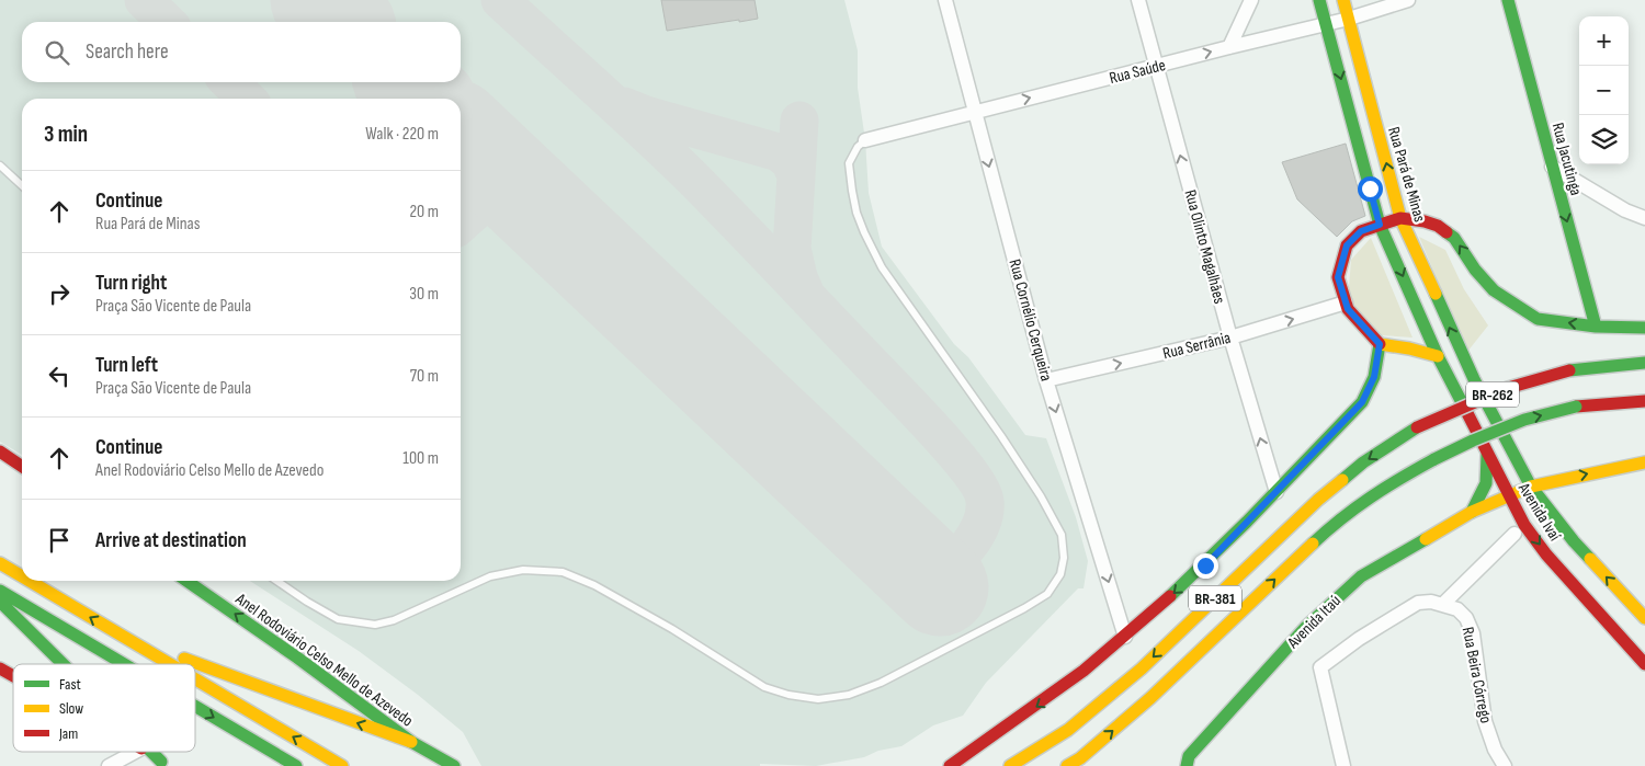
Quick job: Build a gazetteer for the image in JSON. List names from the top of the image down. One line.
{"streets":{"main road":["Rua Jacutinga","Rua Pará de Minas","BR-262","Avenida Ivaí","BR-381","Avenida Itaú","Anel Rodoviário Celso Mello de Azevedo"],"street":["Rua Saúde","Rua Olinto Magalhães","Rua Cornélio Cerqueira","Rua Serrânia","Rua Beira Córrego"]},"crossings":[["Rua Saúde","Rua Pará de Minas"],["Rua Saúde","Rua Olinto Magalhães"],["Rua Saúde","Rua Cornélio Cerqueira"],["Rua Pará de Minas","Avenida Ivaí"],["Rua Olinto Magalhães","Rua Serrânia"],["Rua Cornélio Cerqueira","Rua Serrânia"],["BR-262","BR-381"],["Avenida Ivaí","Avenida Itaú"]],"one_way":["Rua Saúde","Rua Jacutinga","Rua Olinto Magalhães","Rua Cornélio Cerqueira","Rua Serrânia"],"legend":["Fast","Slow","Jam"],"page":{"map_buttons":["+","−"],"search":"Search here","heading":["3 min","Walk · 220 m"],"list":[["Continue","Rua Pará de Minas","20 m"],["Turn right","Praça São Vicente de Paula","30 m"],["Turn left","Praça São Vicente de Paula","70 m"],["Continue","Anel Rodoviário Celso Mello de Azevedo","100 m"],"Arrive at destination"]}}
